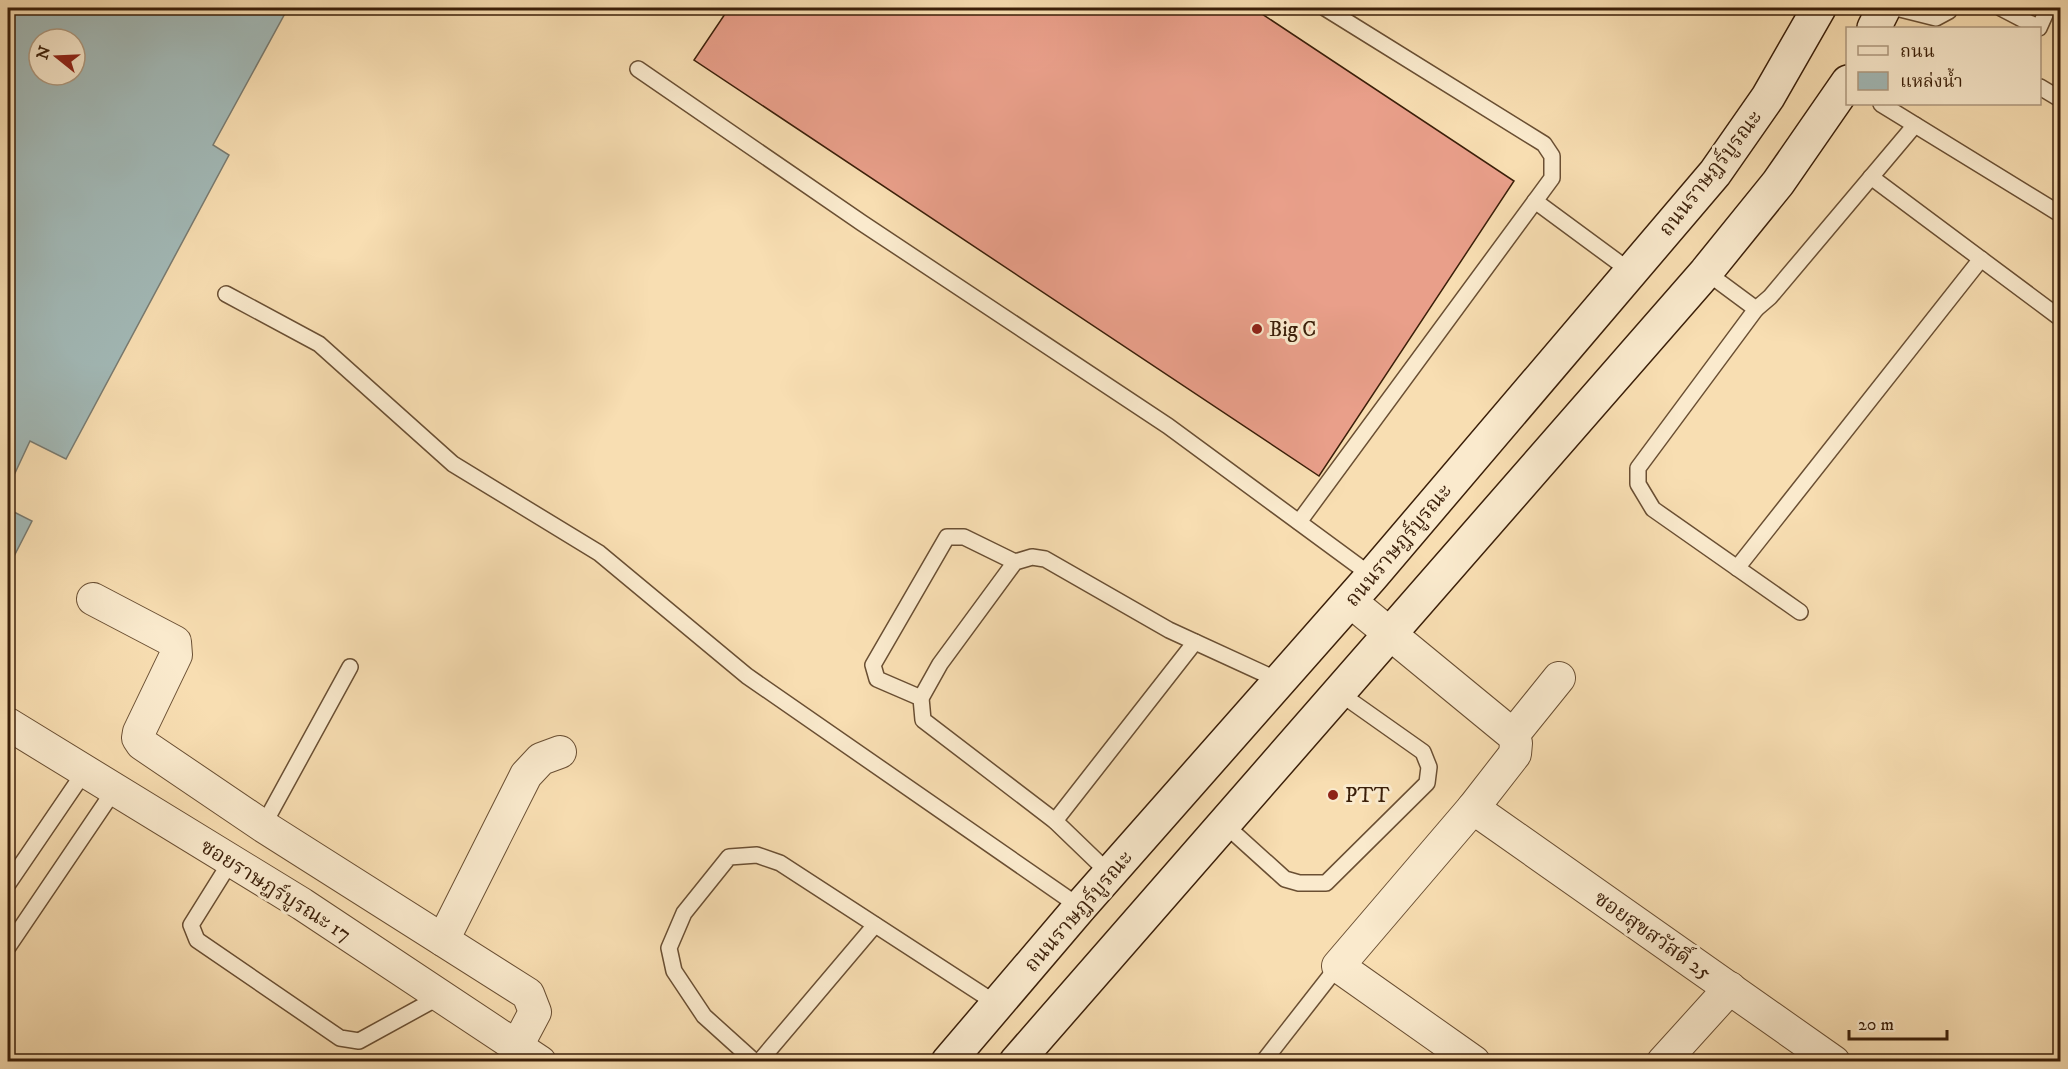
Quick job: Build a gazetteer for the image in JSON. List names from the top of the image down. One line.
{"streets":{"main road":["ถนนราษฎร์บูรณะ"],"street":["ซอยราษฎร์บูรณะ 17","ซอยสุขสวัสดิ์ 25"]},"places":["Big C","PTT"],"legend":["ถนน","แหล่งน้ำ"],"scale_bar":"20 m","north":"left"}
